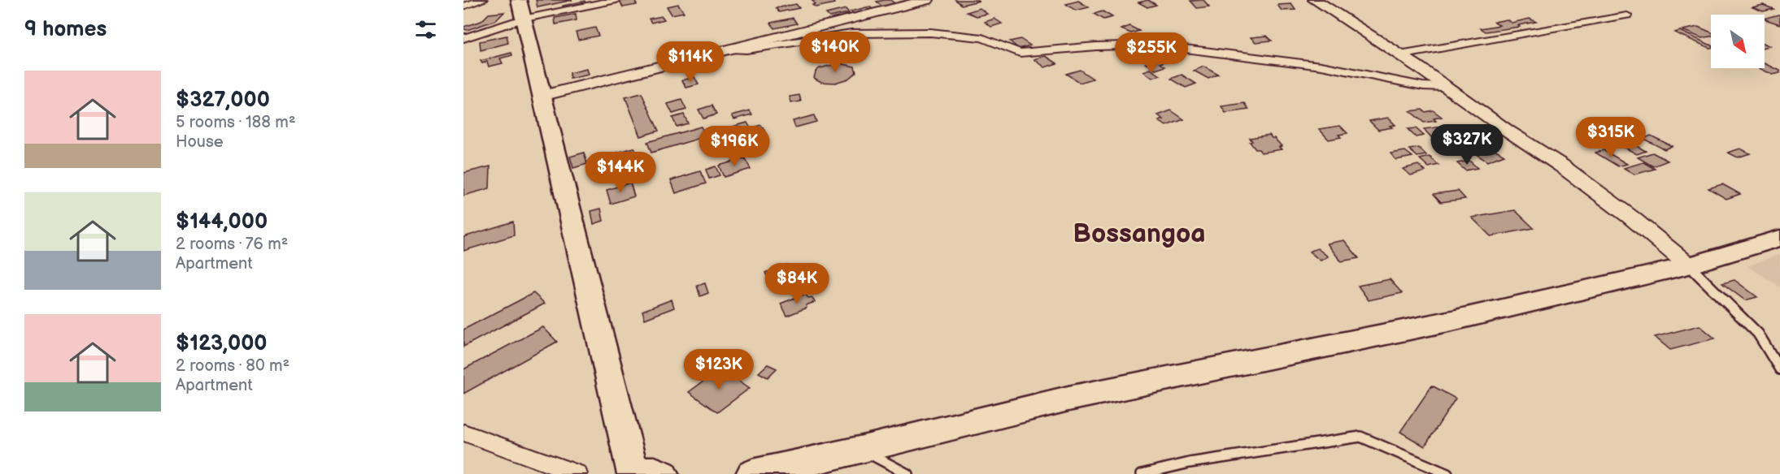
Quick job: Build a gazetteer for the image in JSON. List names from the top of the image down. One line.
{"districts":["Bossangoa"],"north":"bottom right","page":{"heading":"9 homes","price":["$140K","$255K","$114K","$315K","$327K","$196K","$144K","$84K","$123K"],"list":[{"name":"$327,000","note":"5 rooms · 188 m² · House"},{"name":"$144,000","note":"2 rooms · 76 m² · Apartment"},{"name":"$123,000","note":"2 rooms · 80 m² · Apartment"}]}}
